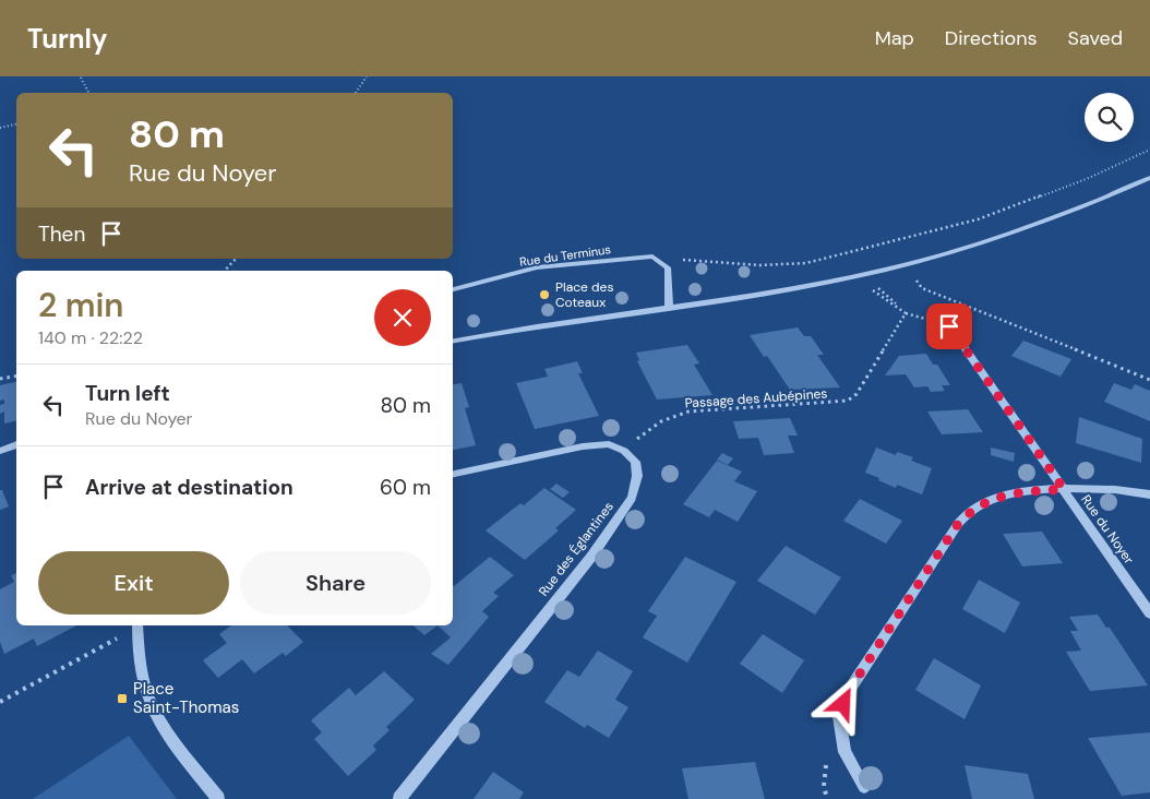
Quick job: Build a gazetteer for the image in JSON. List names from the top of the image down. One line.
{"streets":{"street":["Rue du Terminus","Rue du Noyer","Rue des Églantines"],"path":["Passage des Aubépines"]},"crossings":[["Passage des Aubépines","Rue du Noyer"],["Passage des Aubépines","Rue des Églantines"]],"places":{"other":["Place des Coteaux"],"transit":["Place Saint-Thomas"]},"page":{"header":"Turnly","nav":["Map","Directions","Saved"],"turn":["80 m","Rue du Noyer"],"then":"Then","heading":["2 min","140 m · 22:22"],"list":[{"name":"Turn left","note":"Rue du Noyer","value":"80 m"},{"name":"Arrive at destination","value":"60 m"}],"buttons":["Exit","Share"]}}
